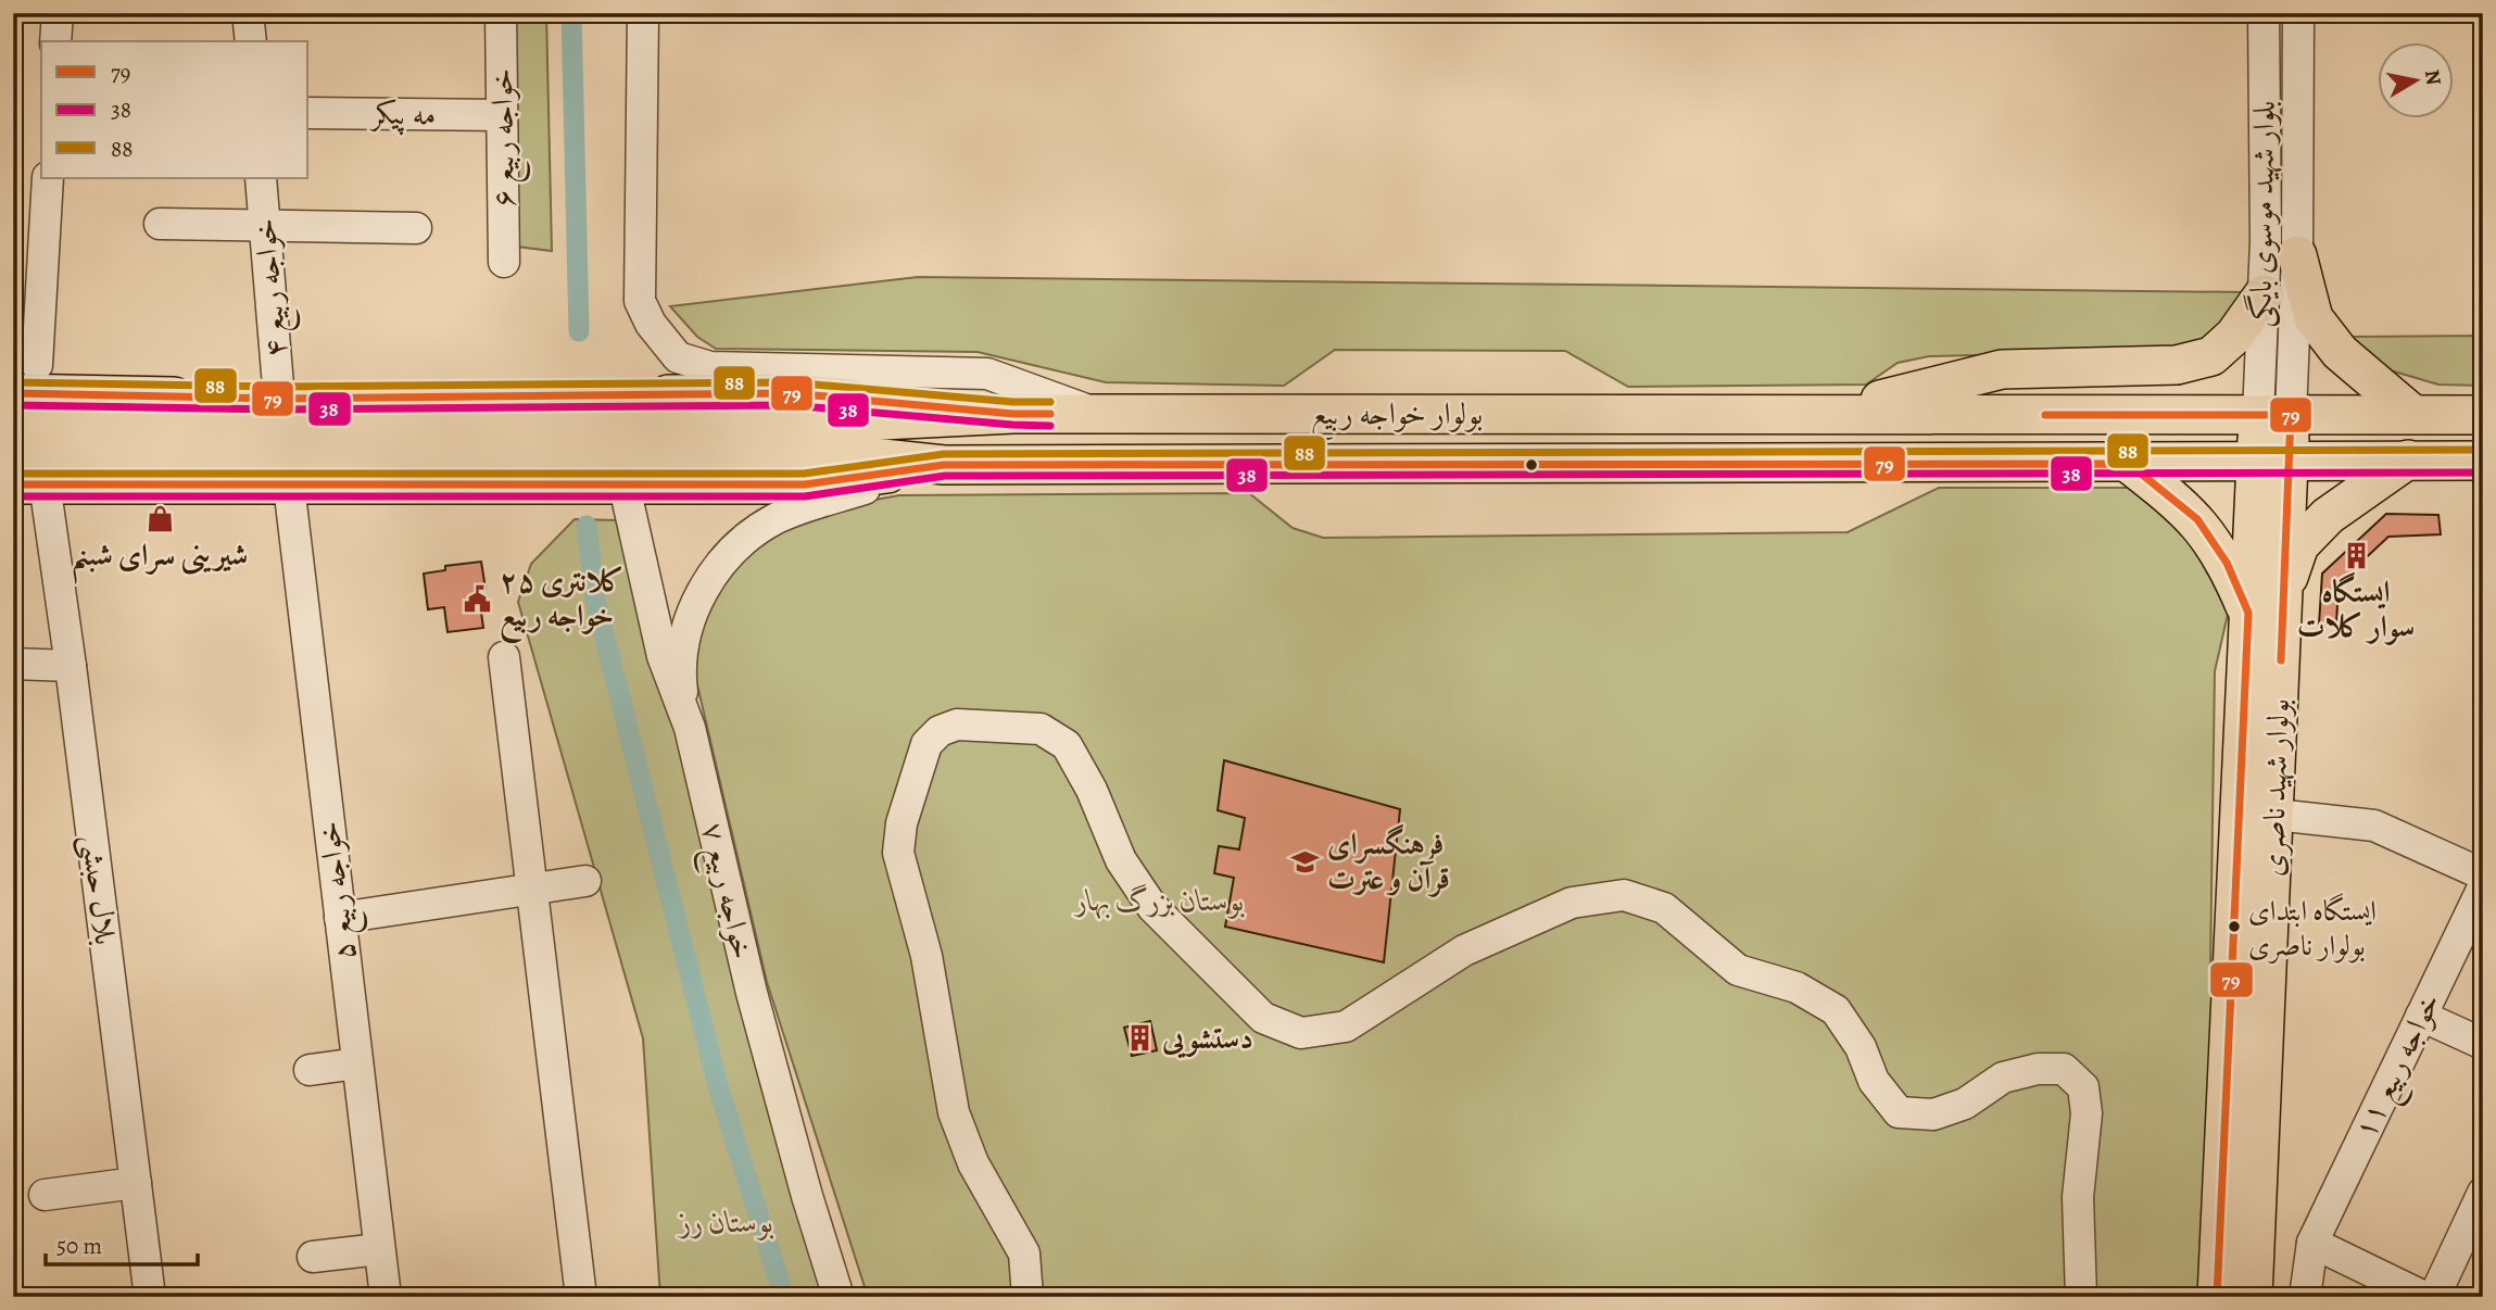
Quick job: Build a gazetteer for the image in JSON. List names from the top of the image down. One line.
{"streets":{"main road":["بولوار خواجه ربیع","بولوار شهید ناصری"],"street":["مه پیکر","خواجه ربیع ۶","بلوار شهید موسوی بایگی","خواجه ربیع ۴","بلال حبشی","خواجه ربیع ۵","خواجه ربیع ۷","خواجه ربیع ۱۱"]},"crossings":[["مه پیکر","خواجه ربیع ۶"],["بلوار شهید موسوی بایگی","بولوار خواجه ربیع"],["بلوار شهید موسوی بایگی","بولوار شهید ناصری"],["بولوار خواجه ربیع","بولوار شهید ناصری"]],"parks":["بوستان بزرگ بهار","بوستان رز"],"places":{"shop":["شیرینی سرای شبنم"],"building":["ایستگاه سوار کلات","دستشویی"],"public building":["کلانتری ٢۵ خواجه ربیع"],"school or university":["فرهنگسرای قرآن و عترت"],"other":["ایستگاه ابتدای بولوار ناصری"]},"lines":["transit line 88","transit line 79","transit line 38"],"legend":["79","38","88"],"scale_bar":"50 m","north":"right"}
